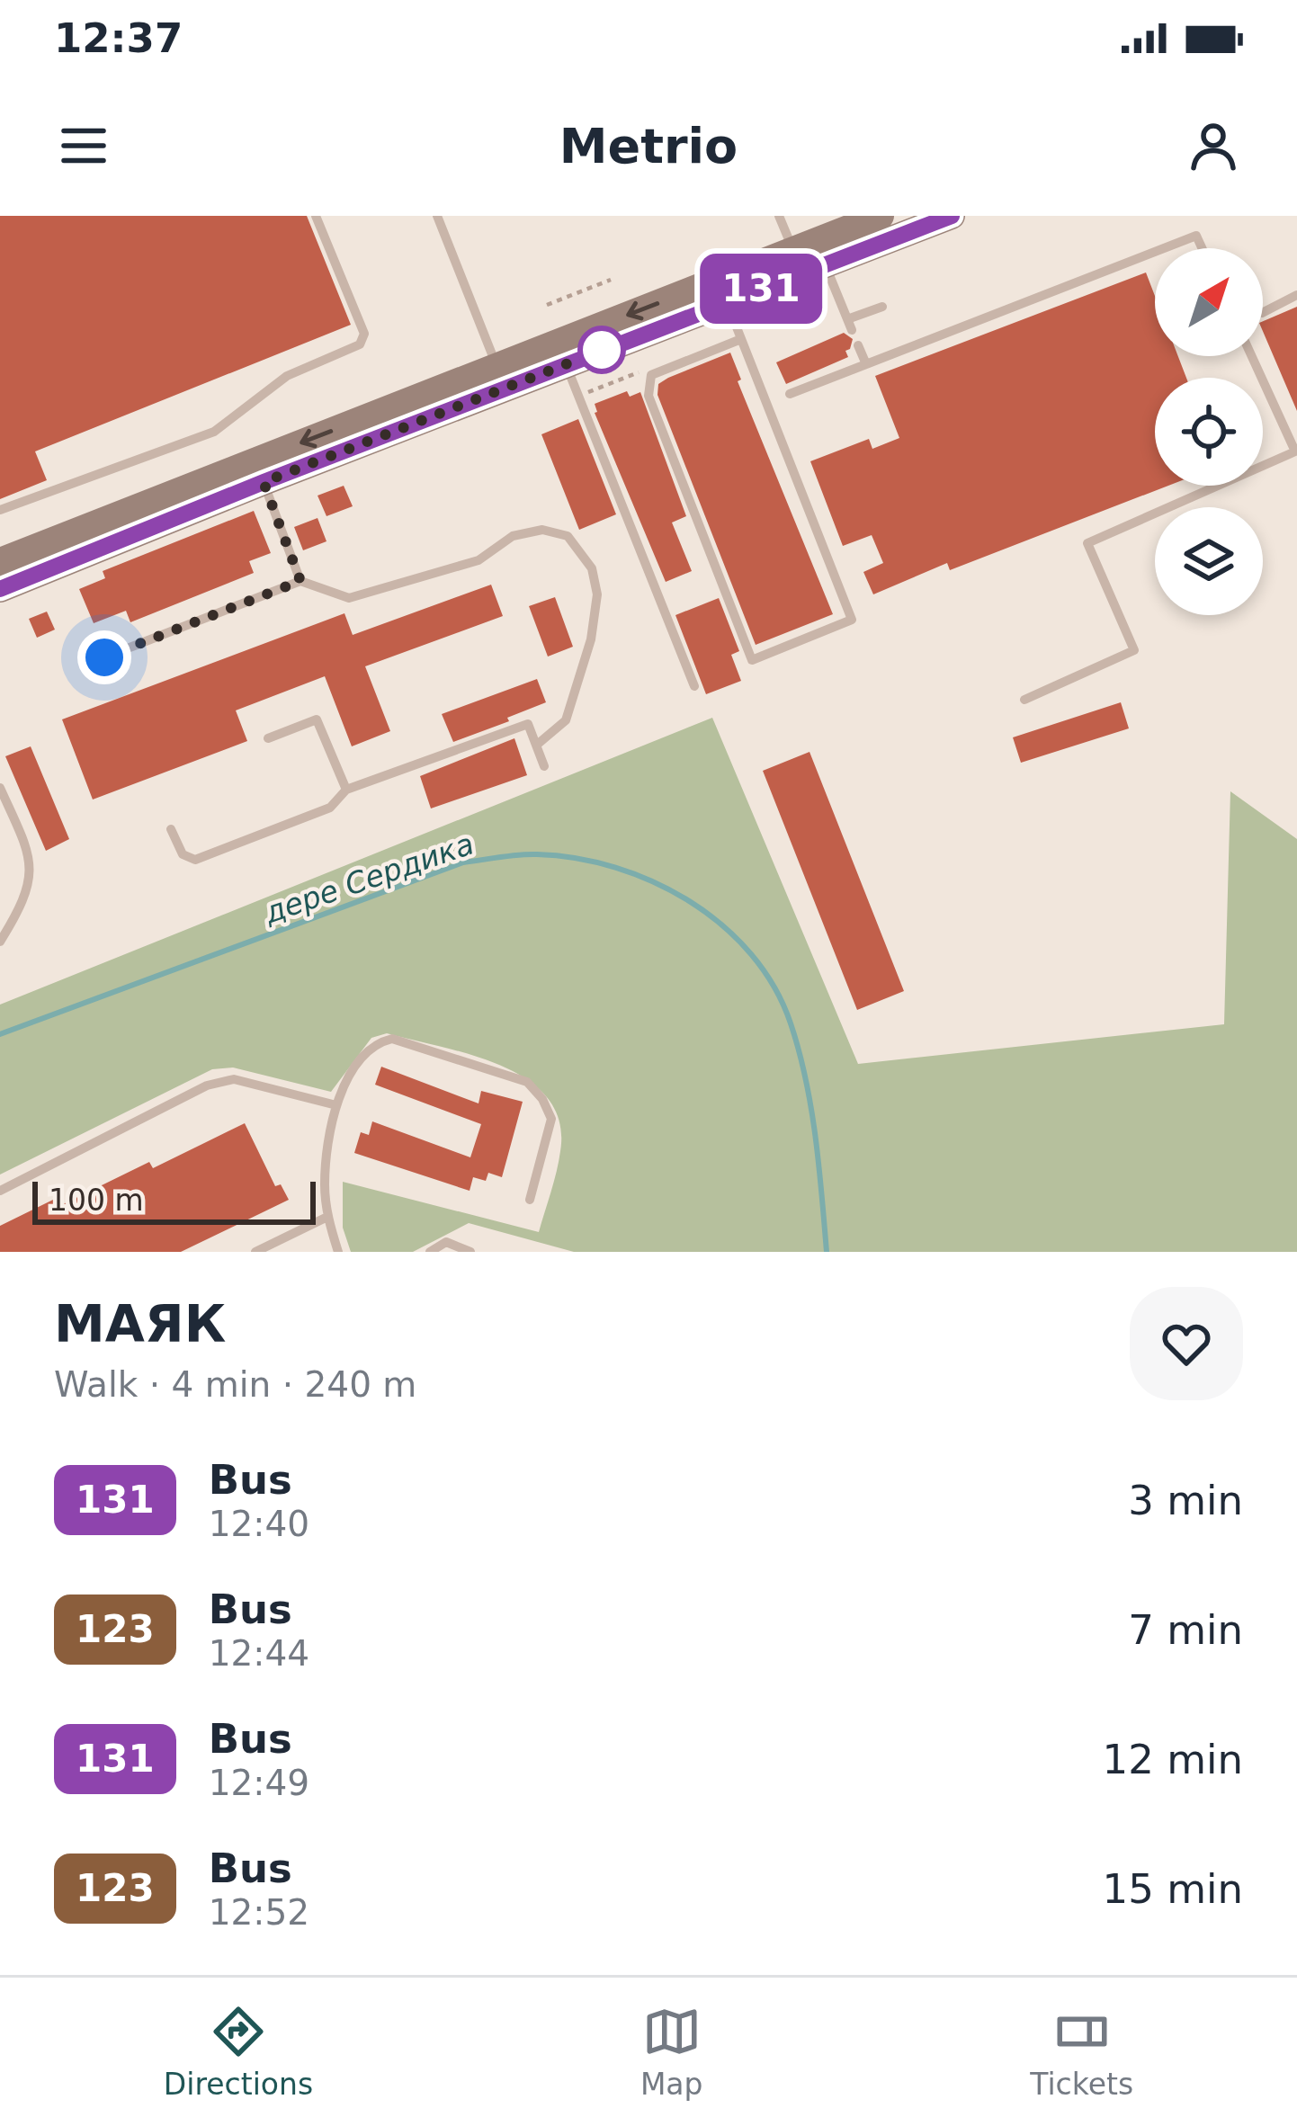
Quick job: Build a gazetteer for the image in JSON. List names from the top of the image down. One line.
{"water":["дере Сердика"],"lines":["bus line 131"],"scale_bar":"100 m","north":"top right","page":{"status":"12:37","header":"Metrio","on_map":"131","scale":"100 m","heading":["МАЯК","Walk · 4 min · 240 m"],"list":[{"mark":"131","name":"Bus","note":"12:40","value":"3 min"},{"mark":"123","name":"Bus","note":"12:44","value":"7 min"},{"mark":"131","name":"Bus","note":"12:49","value":"12 min"},{"mark":"123","name":"Bus","note":"12:52","value":"15 min"}],"tabs":["Directions","Map","Tickets"]}}
